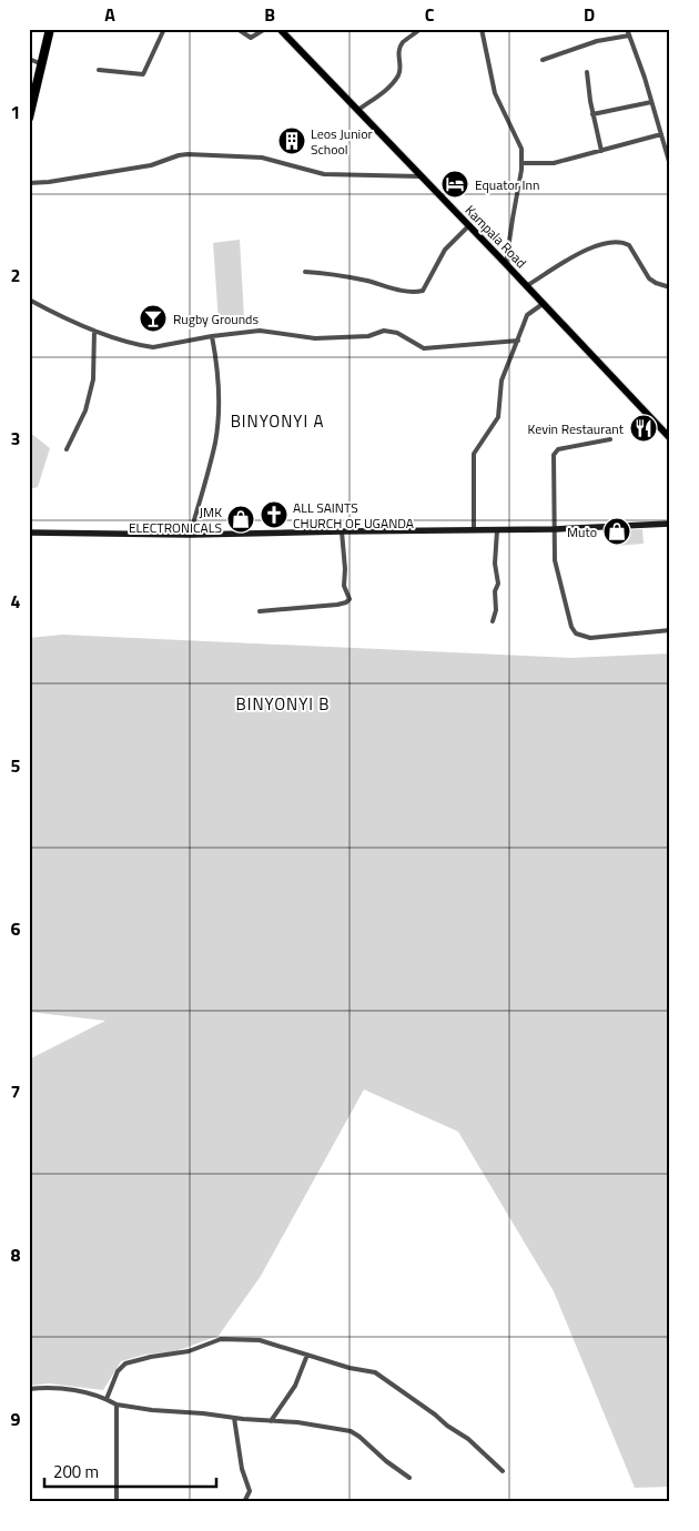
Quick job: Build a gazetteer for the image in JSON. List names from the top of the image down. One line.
{"streets":{"main road":["Kampala Road"]},"districts":["BINYONYI A","BINYONYI B"],"places":{"building":["Leos Junior School"],"hotel":["Equator Inn"],"bar":["Rugby Grounds"],"restaurant":["Kevin Restaurant"],"church":["ALL SAINTS CHURCH OF UGANDA"],"shop":["JMK ELECTRONICALS","Muto"]},"scale_bar":"200 m","grid":{"columns":["A","B","C","D"],"rows":["1","2","3","4","5","6","7","8","9"]}}
